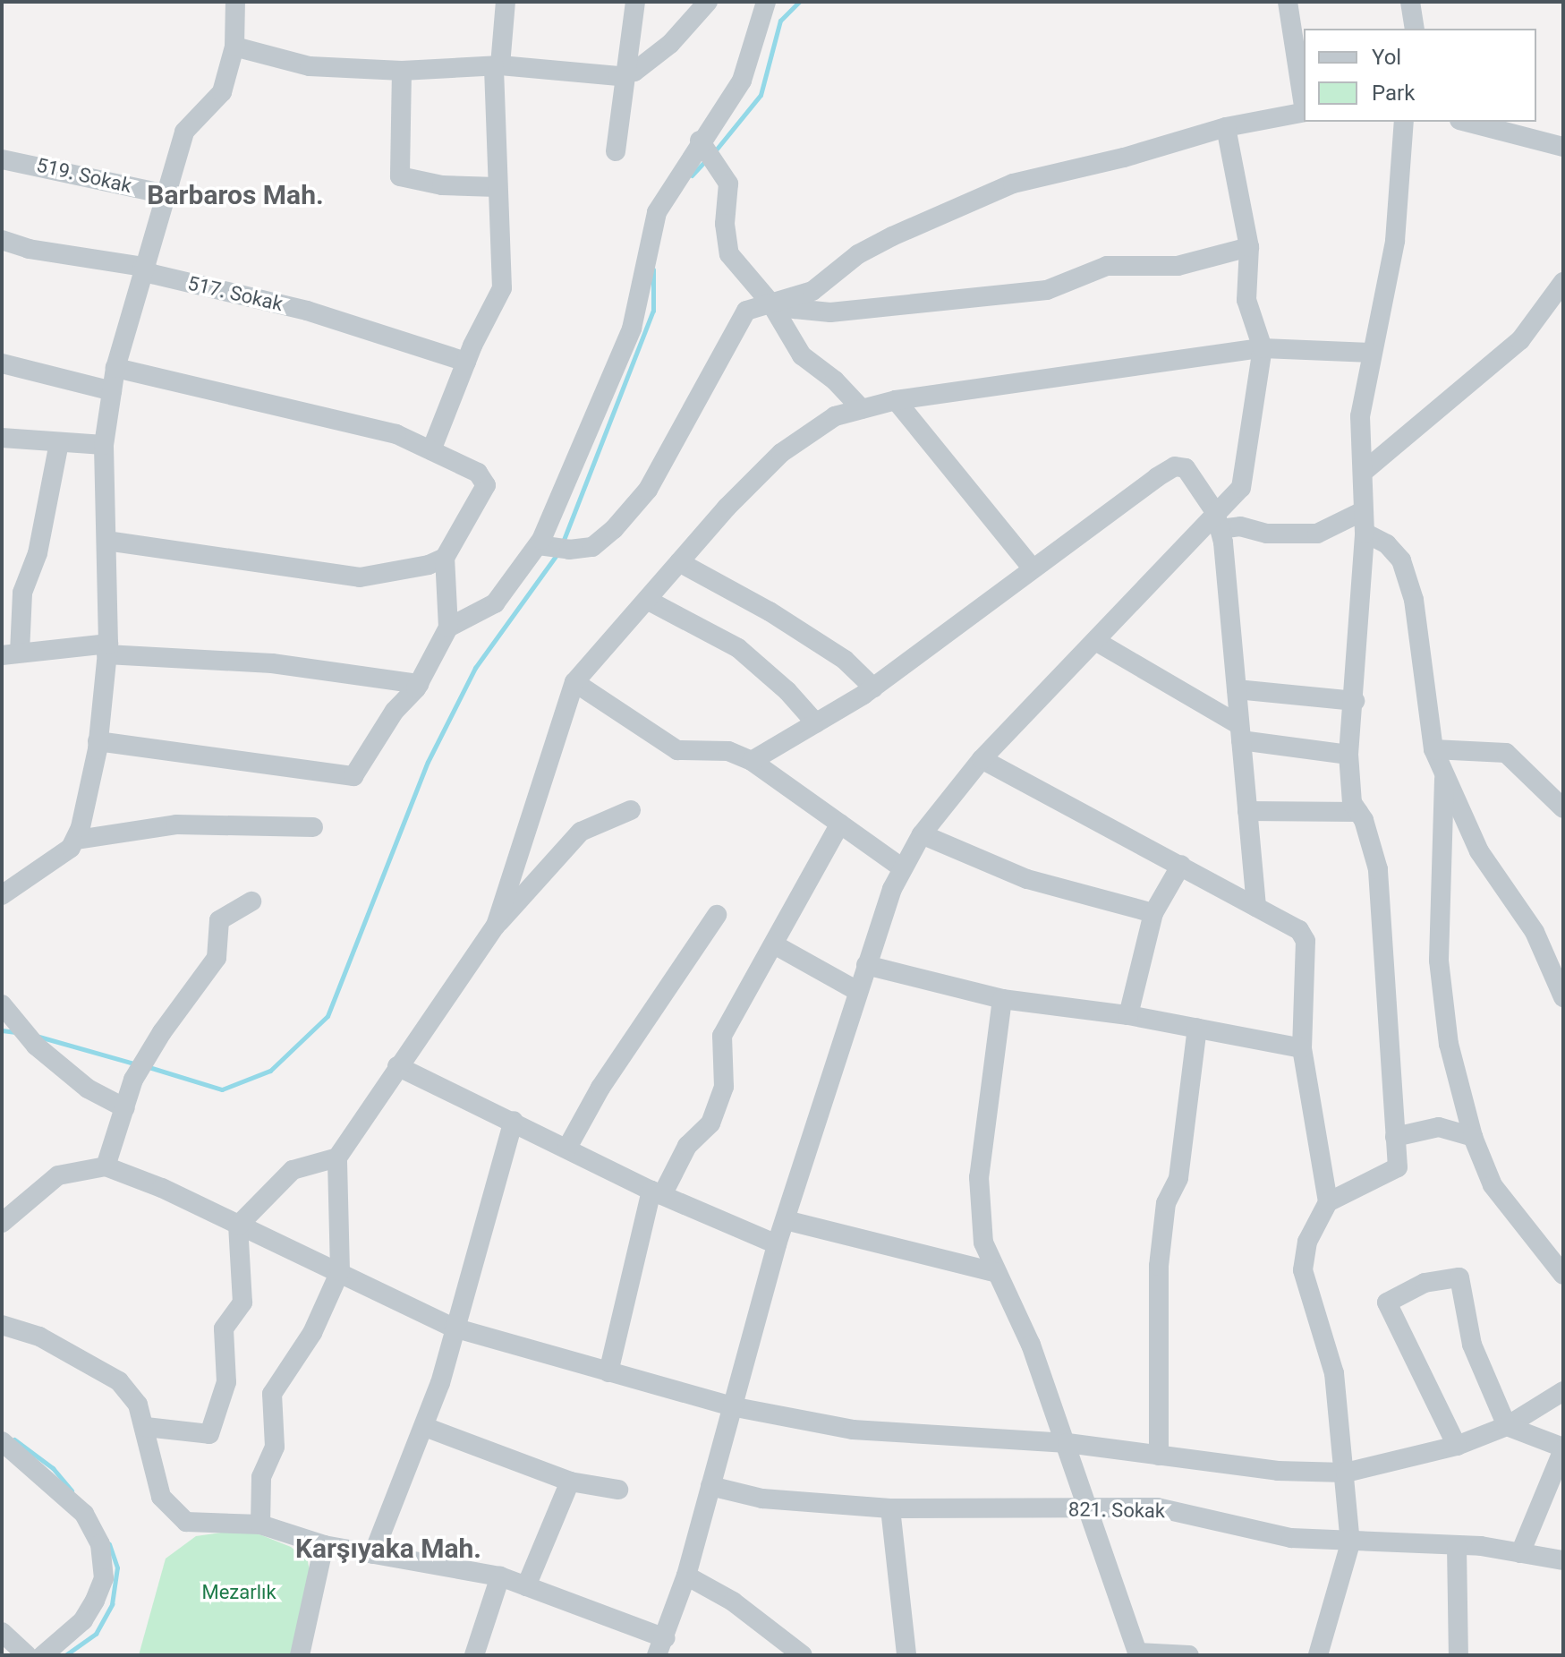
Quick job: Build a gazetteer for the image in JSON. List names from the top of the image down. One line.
{"streets":{"street":["519. Sokak","517. Sokak","821. Sokak"]},"districts":["Barbaros Mah.","Karşıyaka Mah."],"parks":["Mezarlık"],"legend":["Yol","Park"]}
